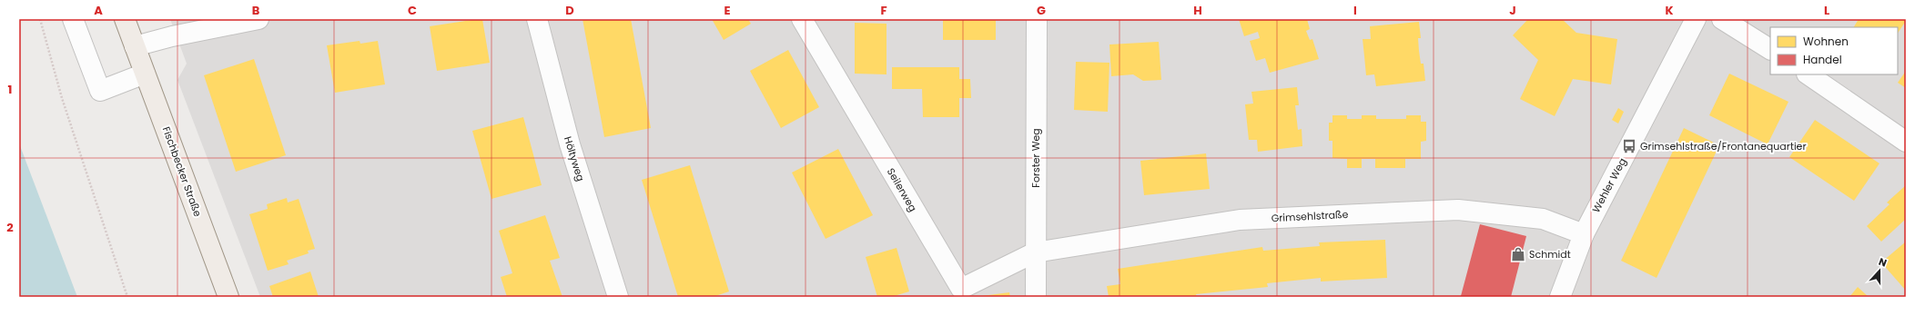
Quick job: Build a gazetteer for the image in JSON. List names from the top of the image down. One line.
{"streets":{"main road":["Fischbecker Straße"],"street":["Forster Weg","Höltyweg","Wehler Weg","Seilerweg","Grimsehlstraße"]},"crossings":[["Forster Weg","Seilerweg"],["Forster Weg","Grimsehlstraße"],["Wehler Weg","Grimsehlstraße"],["Seilerweg","Grimsehlstraße"]],"places":{"bus stop":["Grimsehlstraße/Frontanequartier"],"shop":["Schmidt"]},"legend":["Wohnen","Handel"],"north":"top","grid":{"columns":["A","B","C","D","E","F","G","H","I","J","K","L"],"rows":["1","2"]}}
